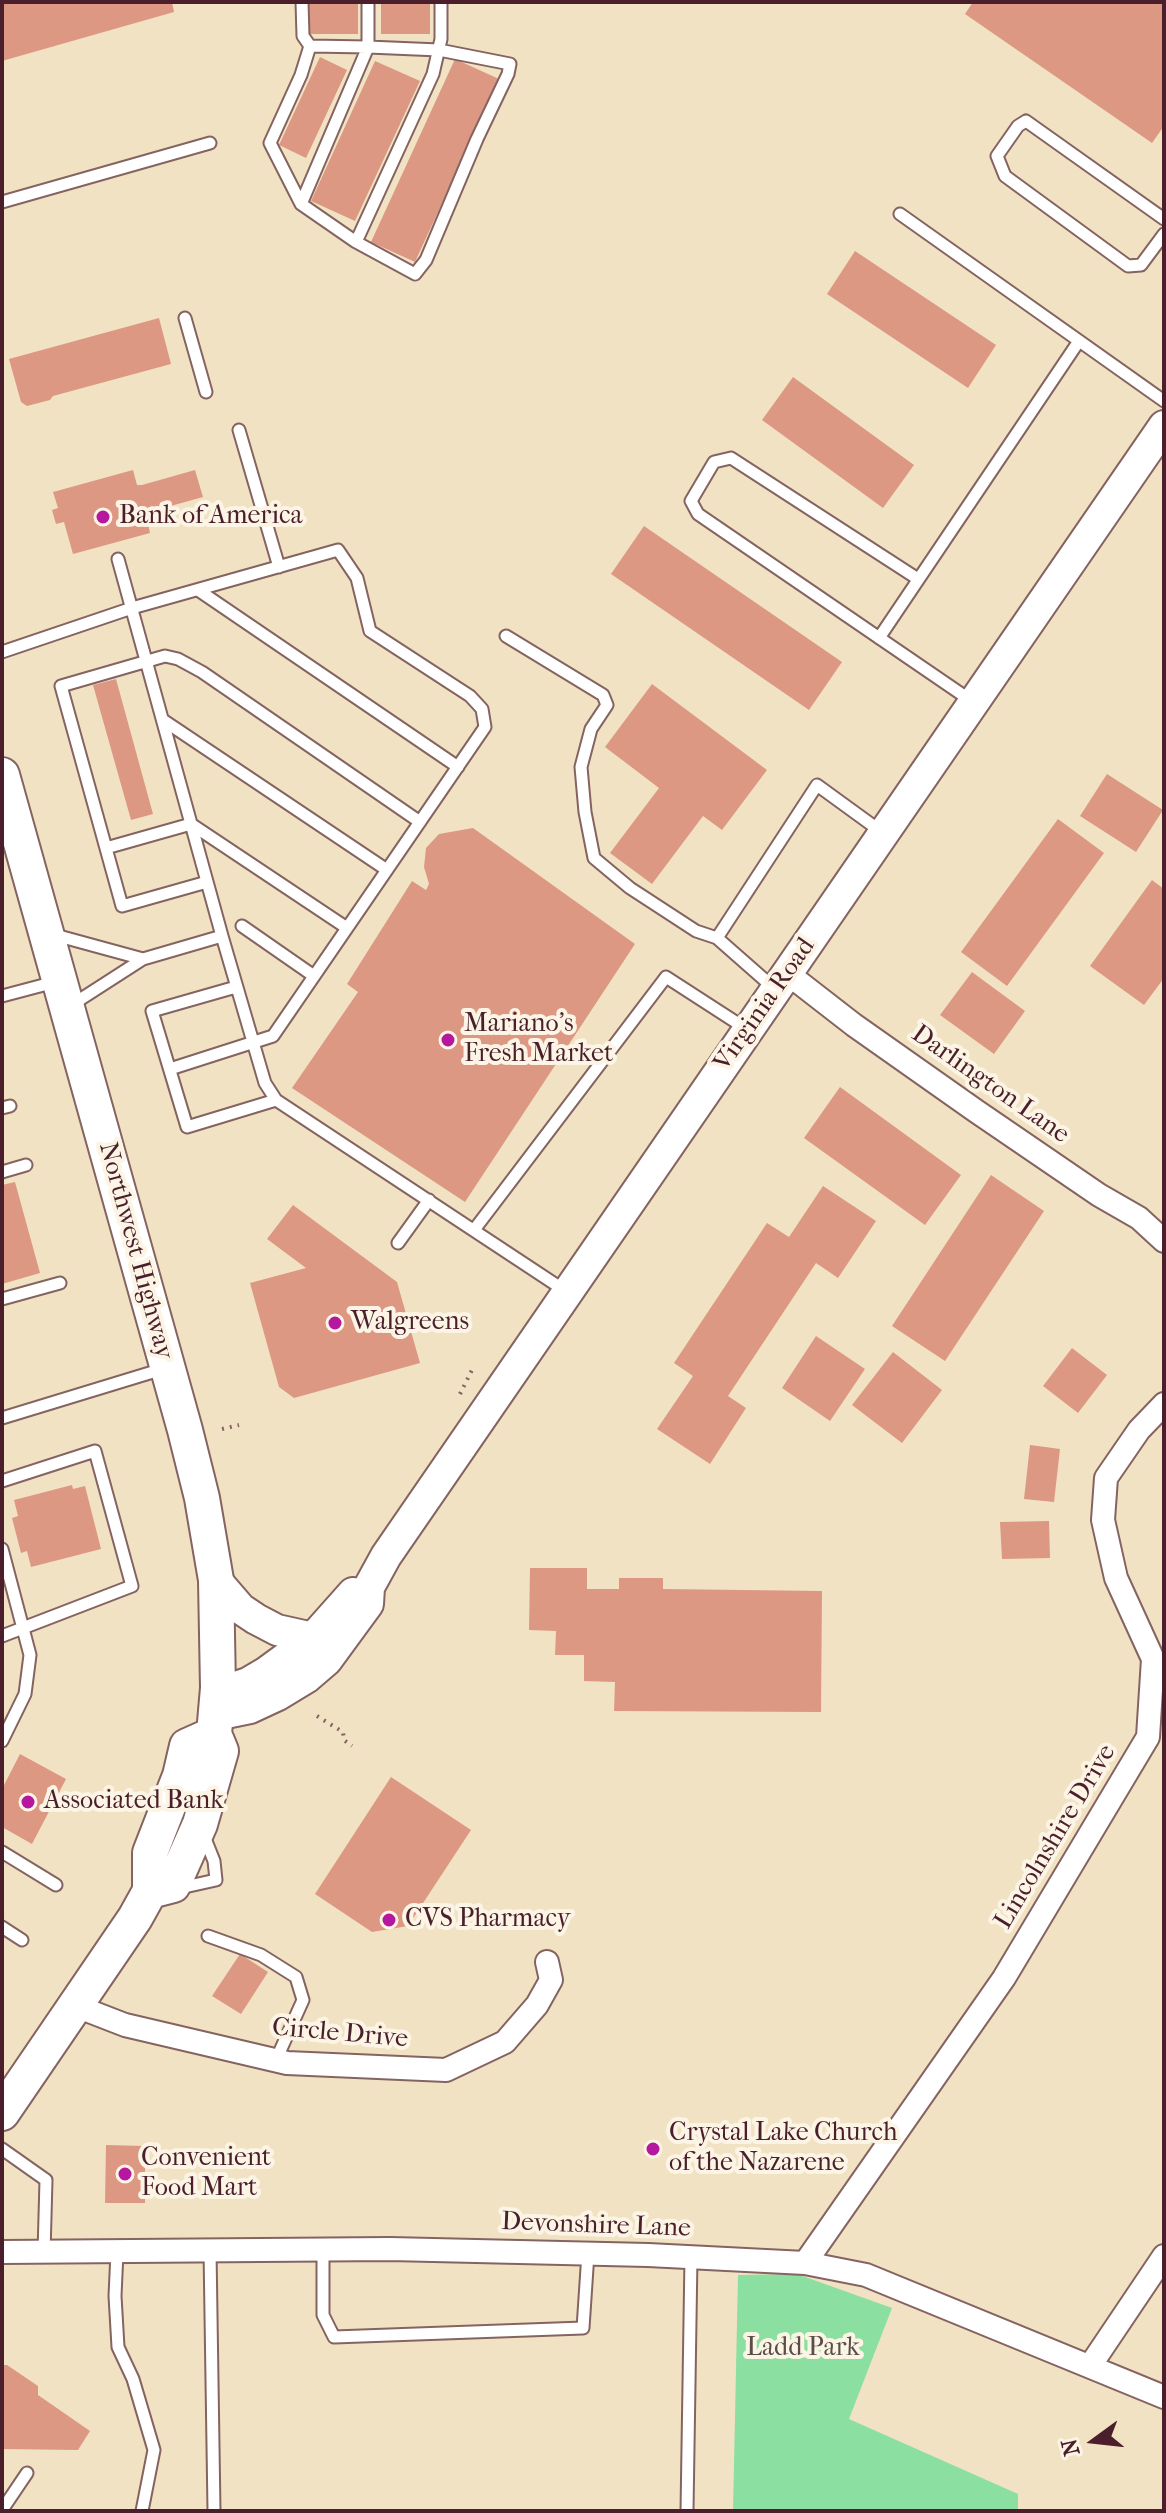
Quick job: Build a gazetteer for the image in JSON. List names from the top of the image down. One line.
{"streets":{"main road":["Northwest Highway"],"street":["Virginia Road","Darlington Lane","Lincolnshire Drive","Circle Drive","Devonshire Lane"]},"crossings":[["Virginia Road","Darlington Lane"],["Virginia Road","Northwest Highway"],["Northwest Highway","Circle Drive"],["Lincolnshire Drive","Devonshire Lane"]],"parks":["Ladd Park"],"places":["Bank of America","Mariano's Fresh Market","Walgreens","Associated Bank","CVS Pharmacy","Crystal Lake Church of the Nazarene","Convenient Food Mart"],"north":"left"}
